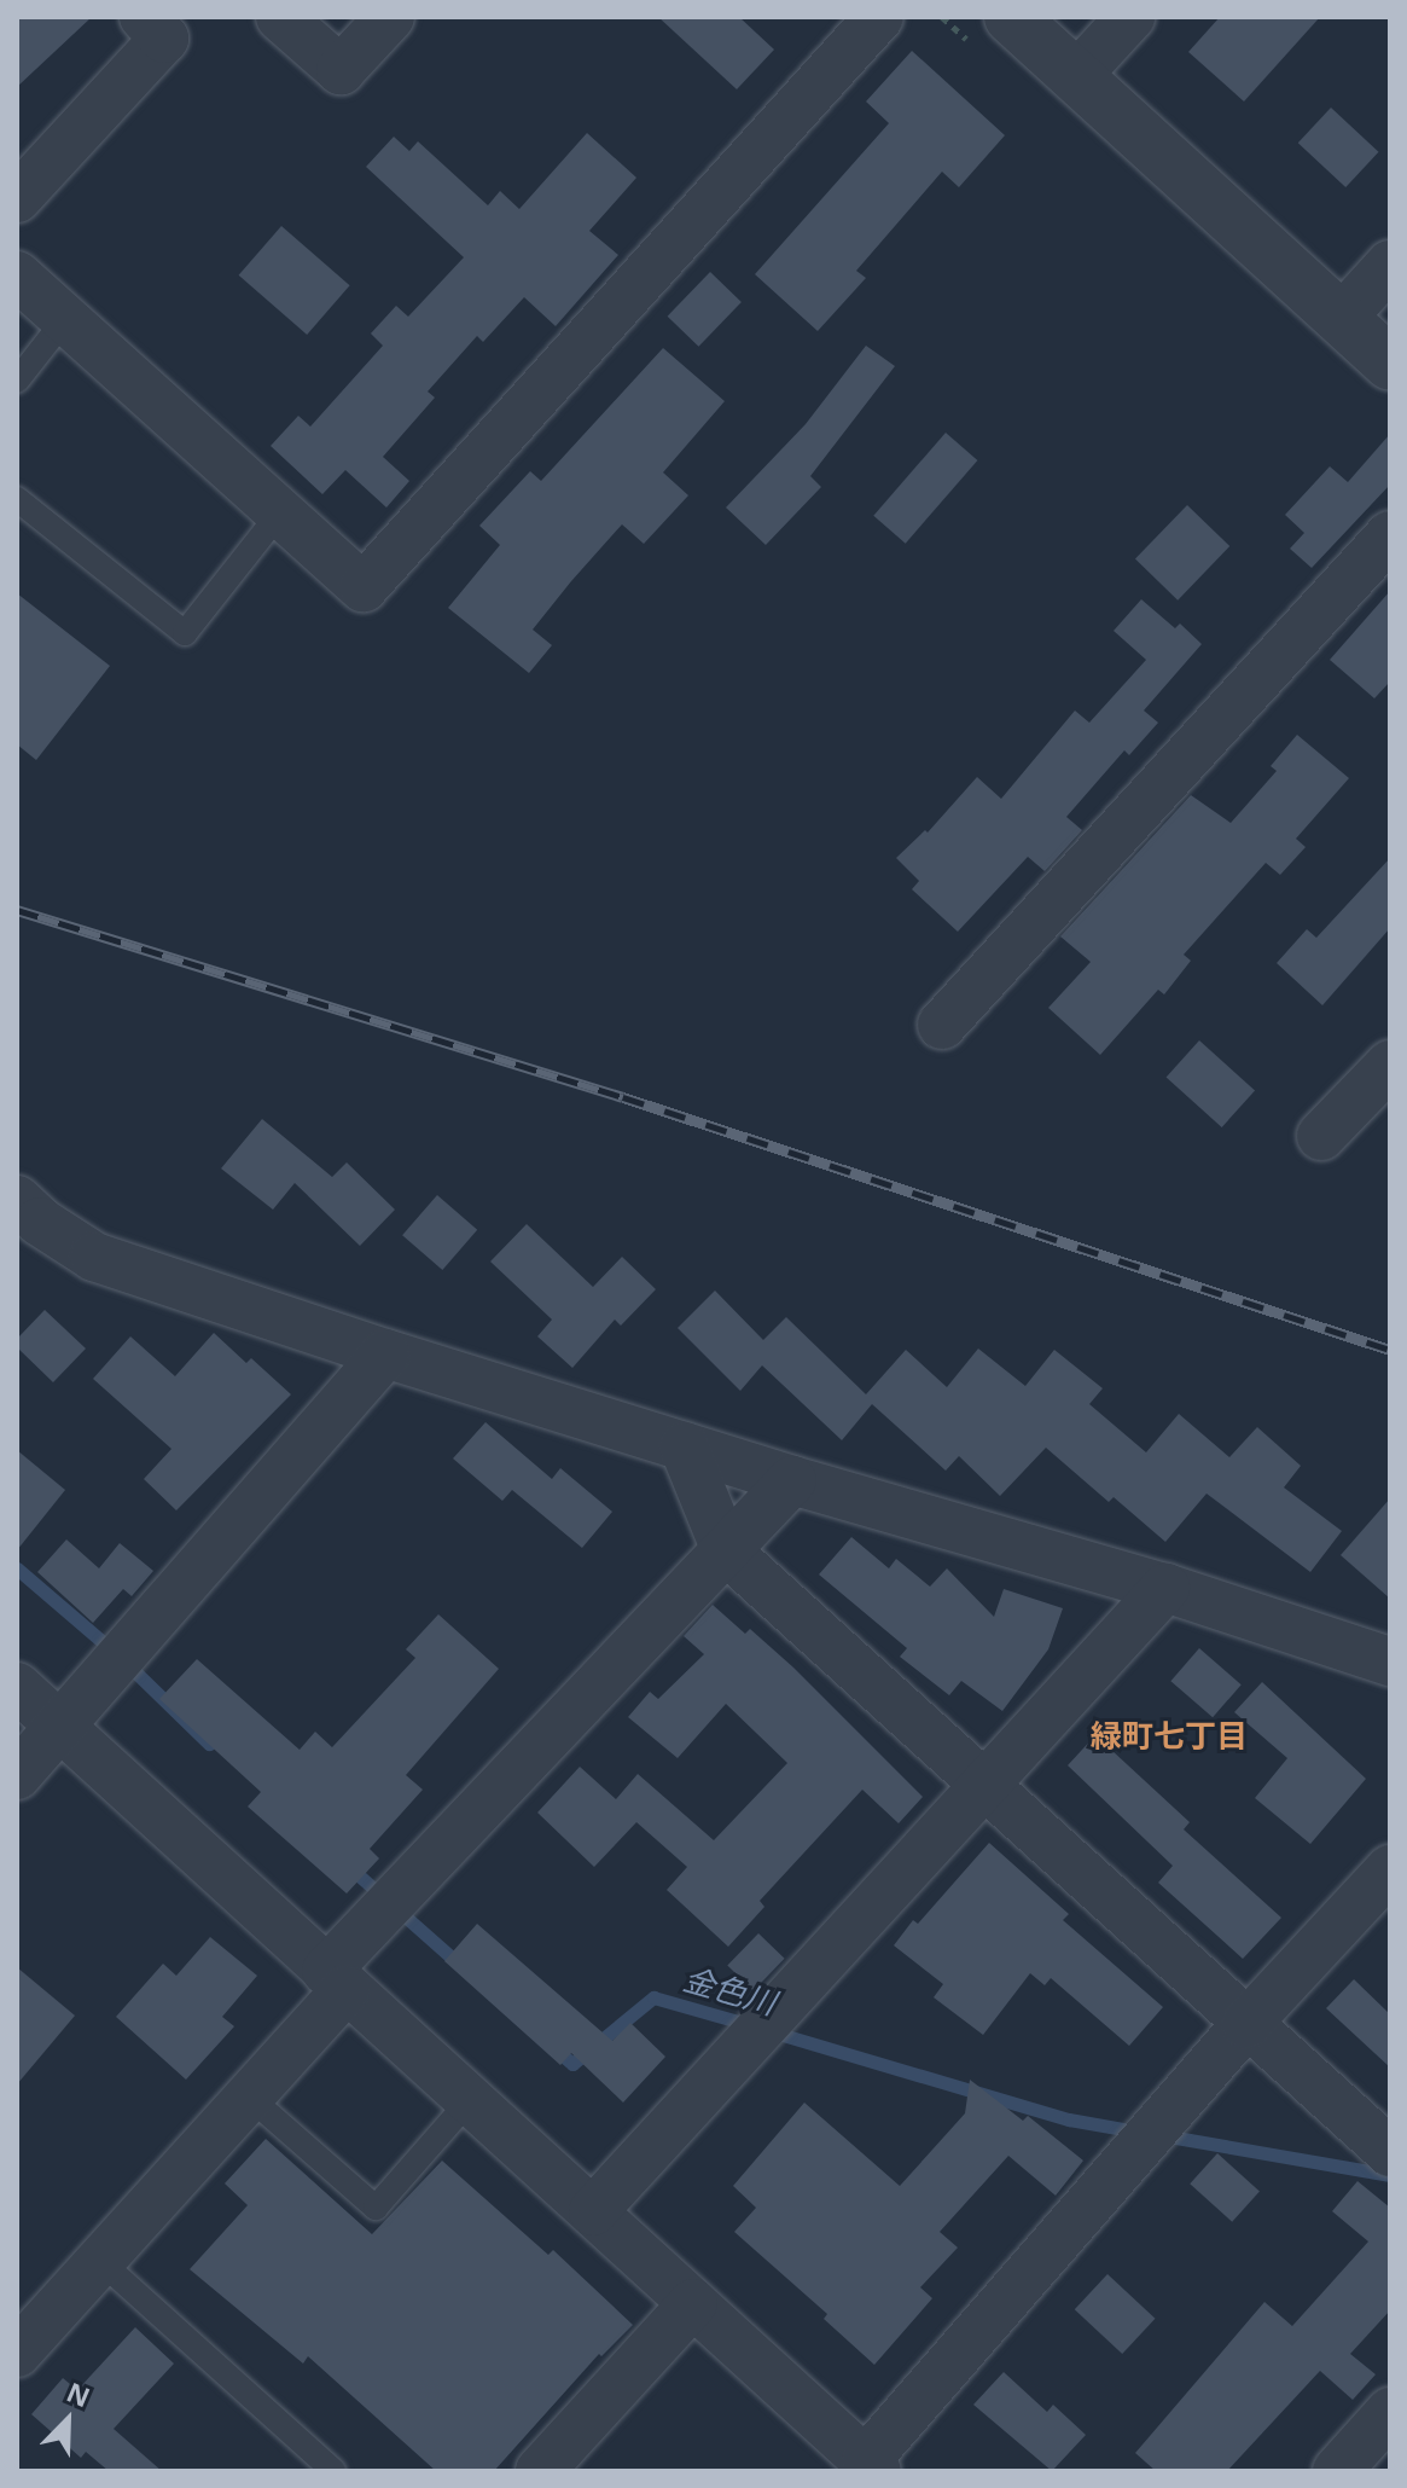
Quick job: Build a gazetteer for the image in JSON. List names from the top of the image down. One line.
{"districts":["緑町七丁目"],"water":["金色川"],"north":"top right"}
